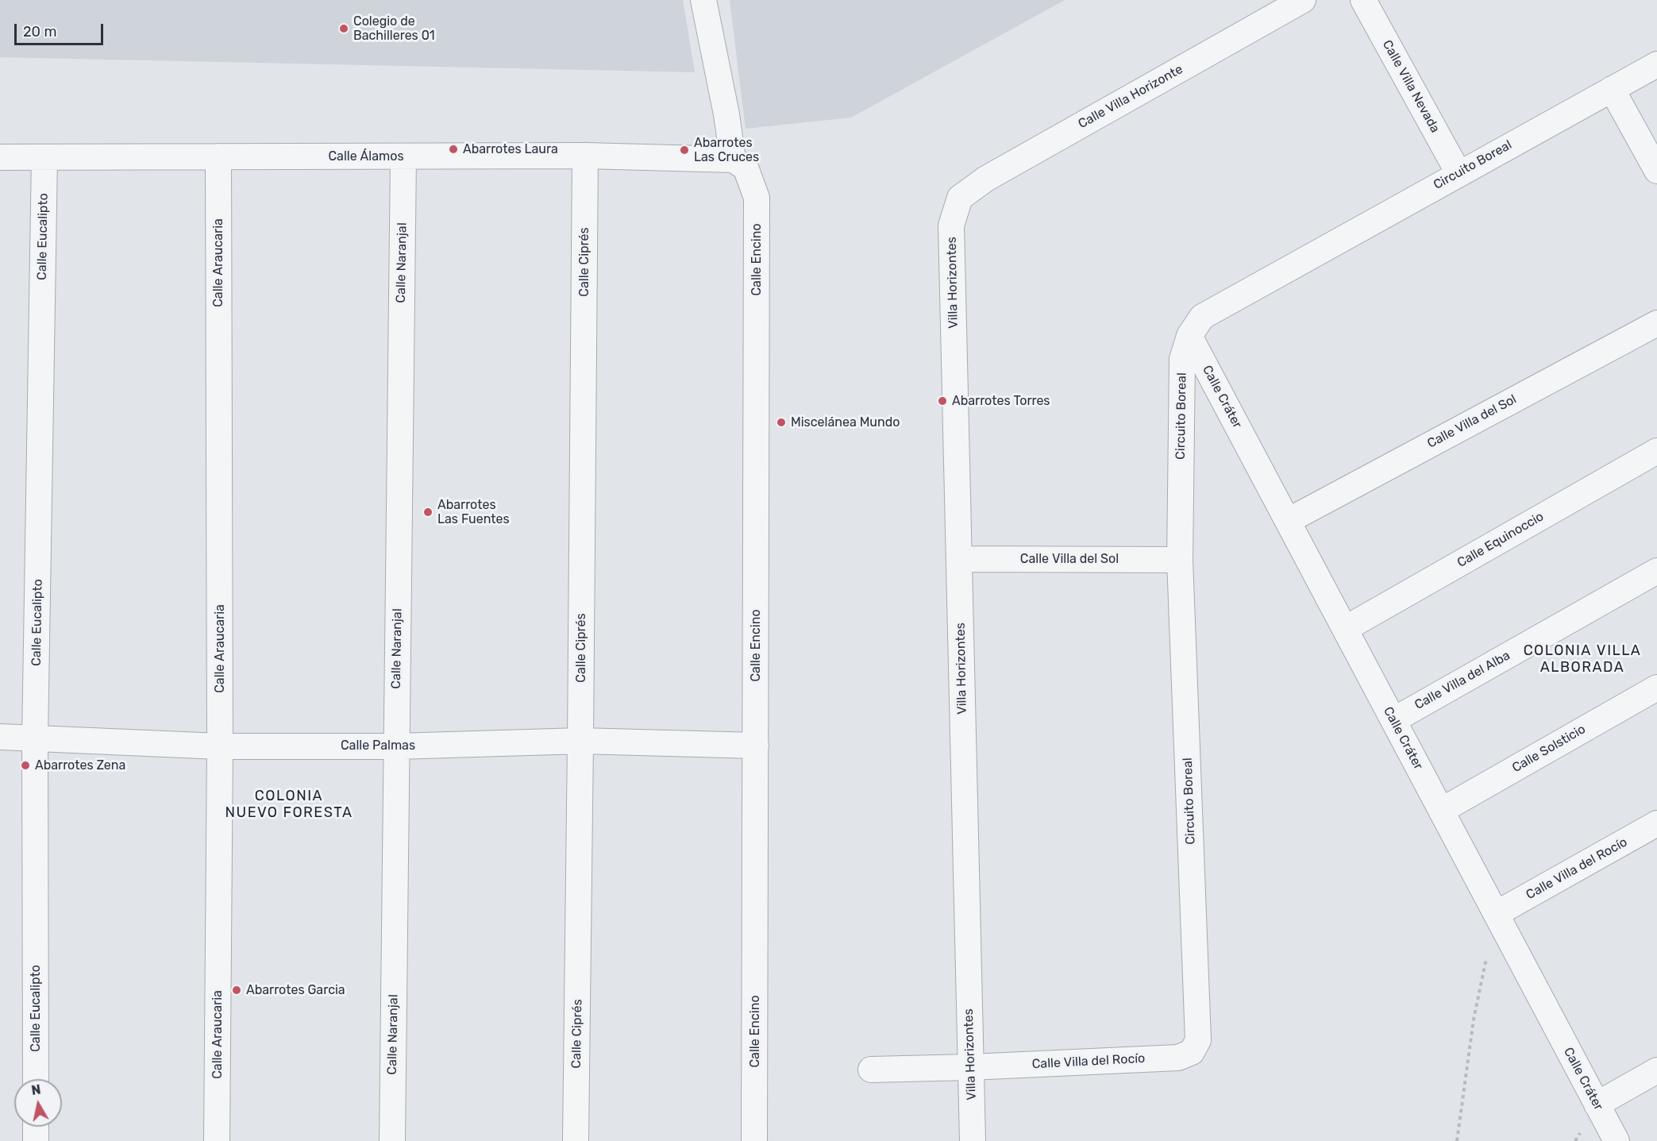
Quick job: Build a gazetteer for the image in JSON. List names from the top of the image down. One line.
{"streets":{"street":["Calle Villa Nevada","Calle Villa Horizonte","Calle Álamos","Circuito Boreal","Calle Eucalipto","Calle Encino","Calle Ciprés","Calle Araucaria","Calle Naranjal","Villa Horizontes","Calle Cráter","Calle Villa del Sol","Calle Equinoccio","Calle Villa del Alba","Calle Palmas","Calle Solsticio","Calle Villa del Rocío"]},"crossings":[["Calle Villa Nevada","Circuito Boreal"],["Calle Villa Horizonte","Villa Horizontes"],["Calle Álamos","Calle Eucalipto"],["Calle Álamos","Calle Encino"],["Calle Álamos","Calle Ciprés"],["Calle Álamos","Calle Araucaria"],["Calle Álamos","Calle Naranjal"],["Circuito Boreal","Calle Cráter"],["Circuito Boreal","Calle Villa del Sol"],["Circuito Boreal","Calle Villa del Rocío"],["Calle Eucalipto","Calle Palmas"],["Calle Encino","Calle Palmas"],["Calle Ciprés","Calle Palmas"],["Calle Araucaria","Calle Palmas"],["Calle Naranjal","Calle Palmas"],["Villa Horizontes","Calle Villa del Sol"],["Villa Horizontes","Calle Villa del Rocío"],["Calle Cráter","Calle Villa del Sol"],["Calle Cráter","Calle Equinoccio"],["Calle Cráter","Calle Villa del Alba"],["Calle Cráter","Calle Solsticio"],["Calle Cráter","Calle Villa del Rocío"]],"districts":["COLONIA VILLA ALBORADA","COLONIA NUEVO FORESTA"],"places":["Colegio de Bachilleres 01","Abarrotes Laura","Abarrotes Las Cruces","Abarrotes Torres","Miscelánea Mundo","Abarrotes Las Fuentes","Abarrotes Zena","Abarrotes Garcia"],"scale_bar":"20 m","north":"top"}
